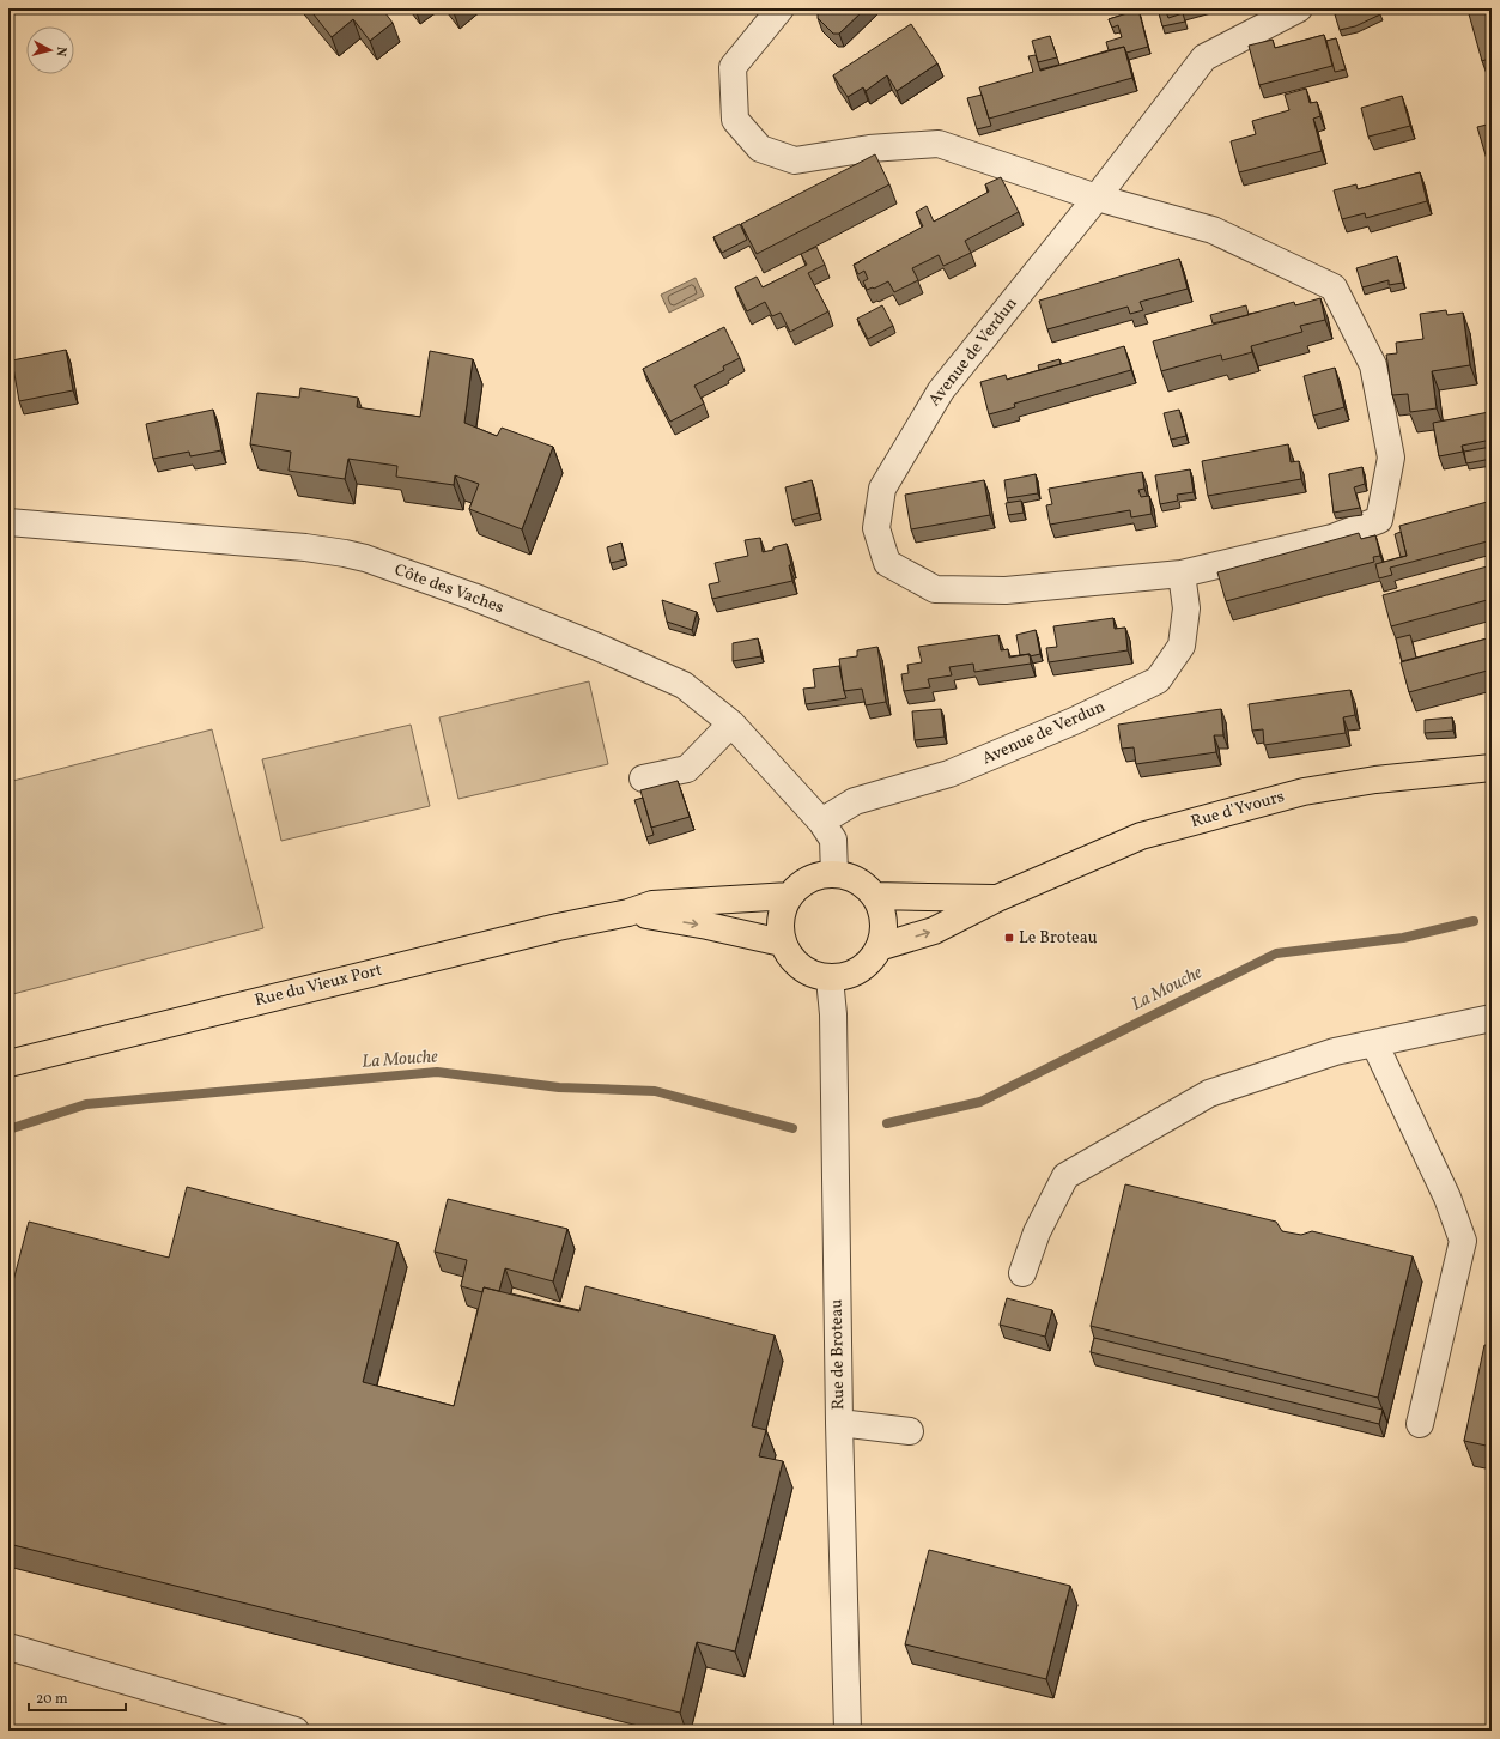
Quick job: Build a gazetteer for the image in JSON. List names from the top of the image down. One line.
{"streets":{"main road":["Rue d'Yvours","Rue du Vieux Port"],"street":["Avenue de Verdun","Côte des Vaches","Rue de Broteau"]},"crossings":[["Avenue de Verdun","Côte des Vaches"],["Côte des Vaches","Rue d'Yvours"],["Côte des Vaches","Rue du Vieux Port"],["Côte des Vaches","Rue de Broteau"],["Rue d'Yvours","Rue du Vieux Port"],["Rue d'Yvours","Rue de Broteau"],["Rue du Vieux Port","Rue de Broteau"]],"water":["La Mouche"],"places":{"transit":["Le Broteau"]},"scale_bar":"20 m","north":"right"}
